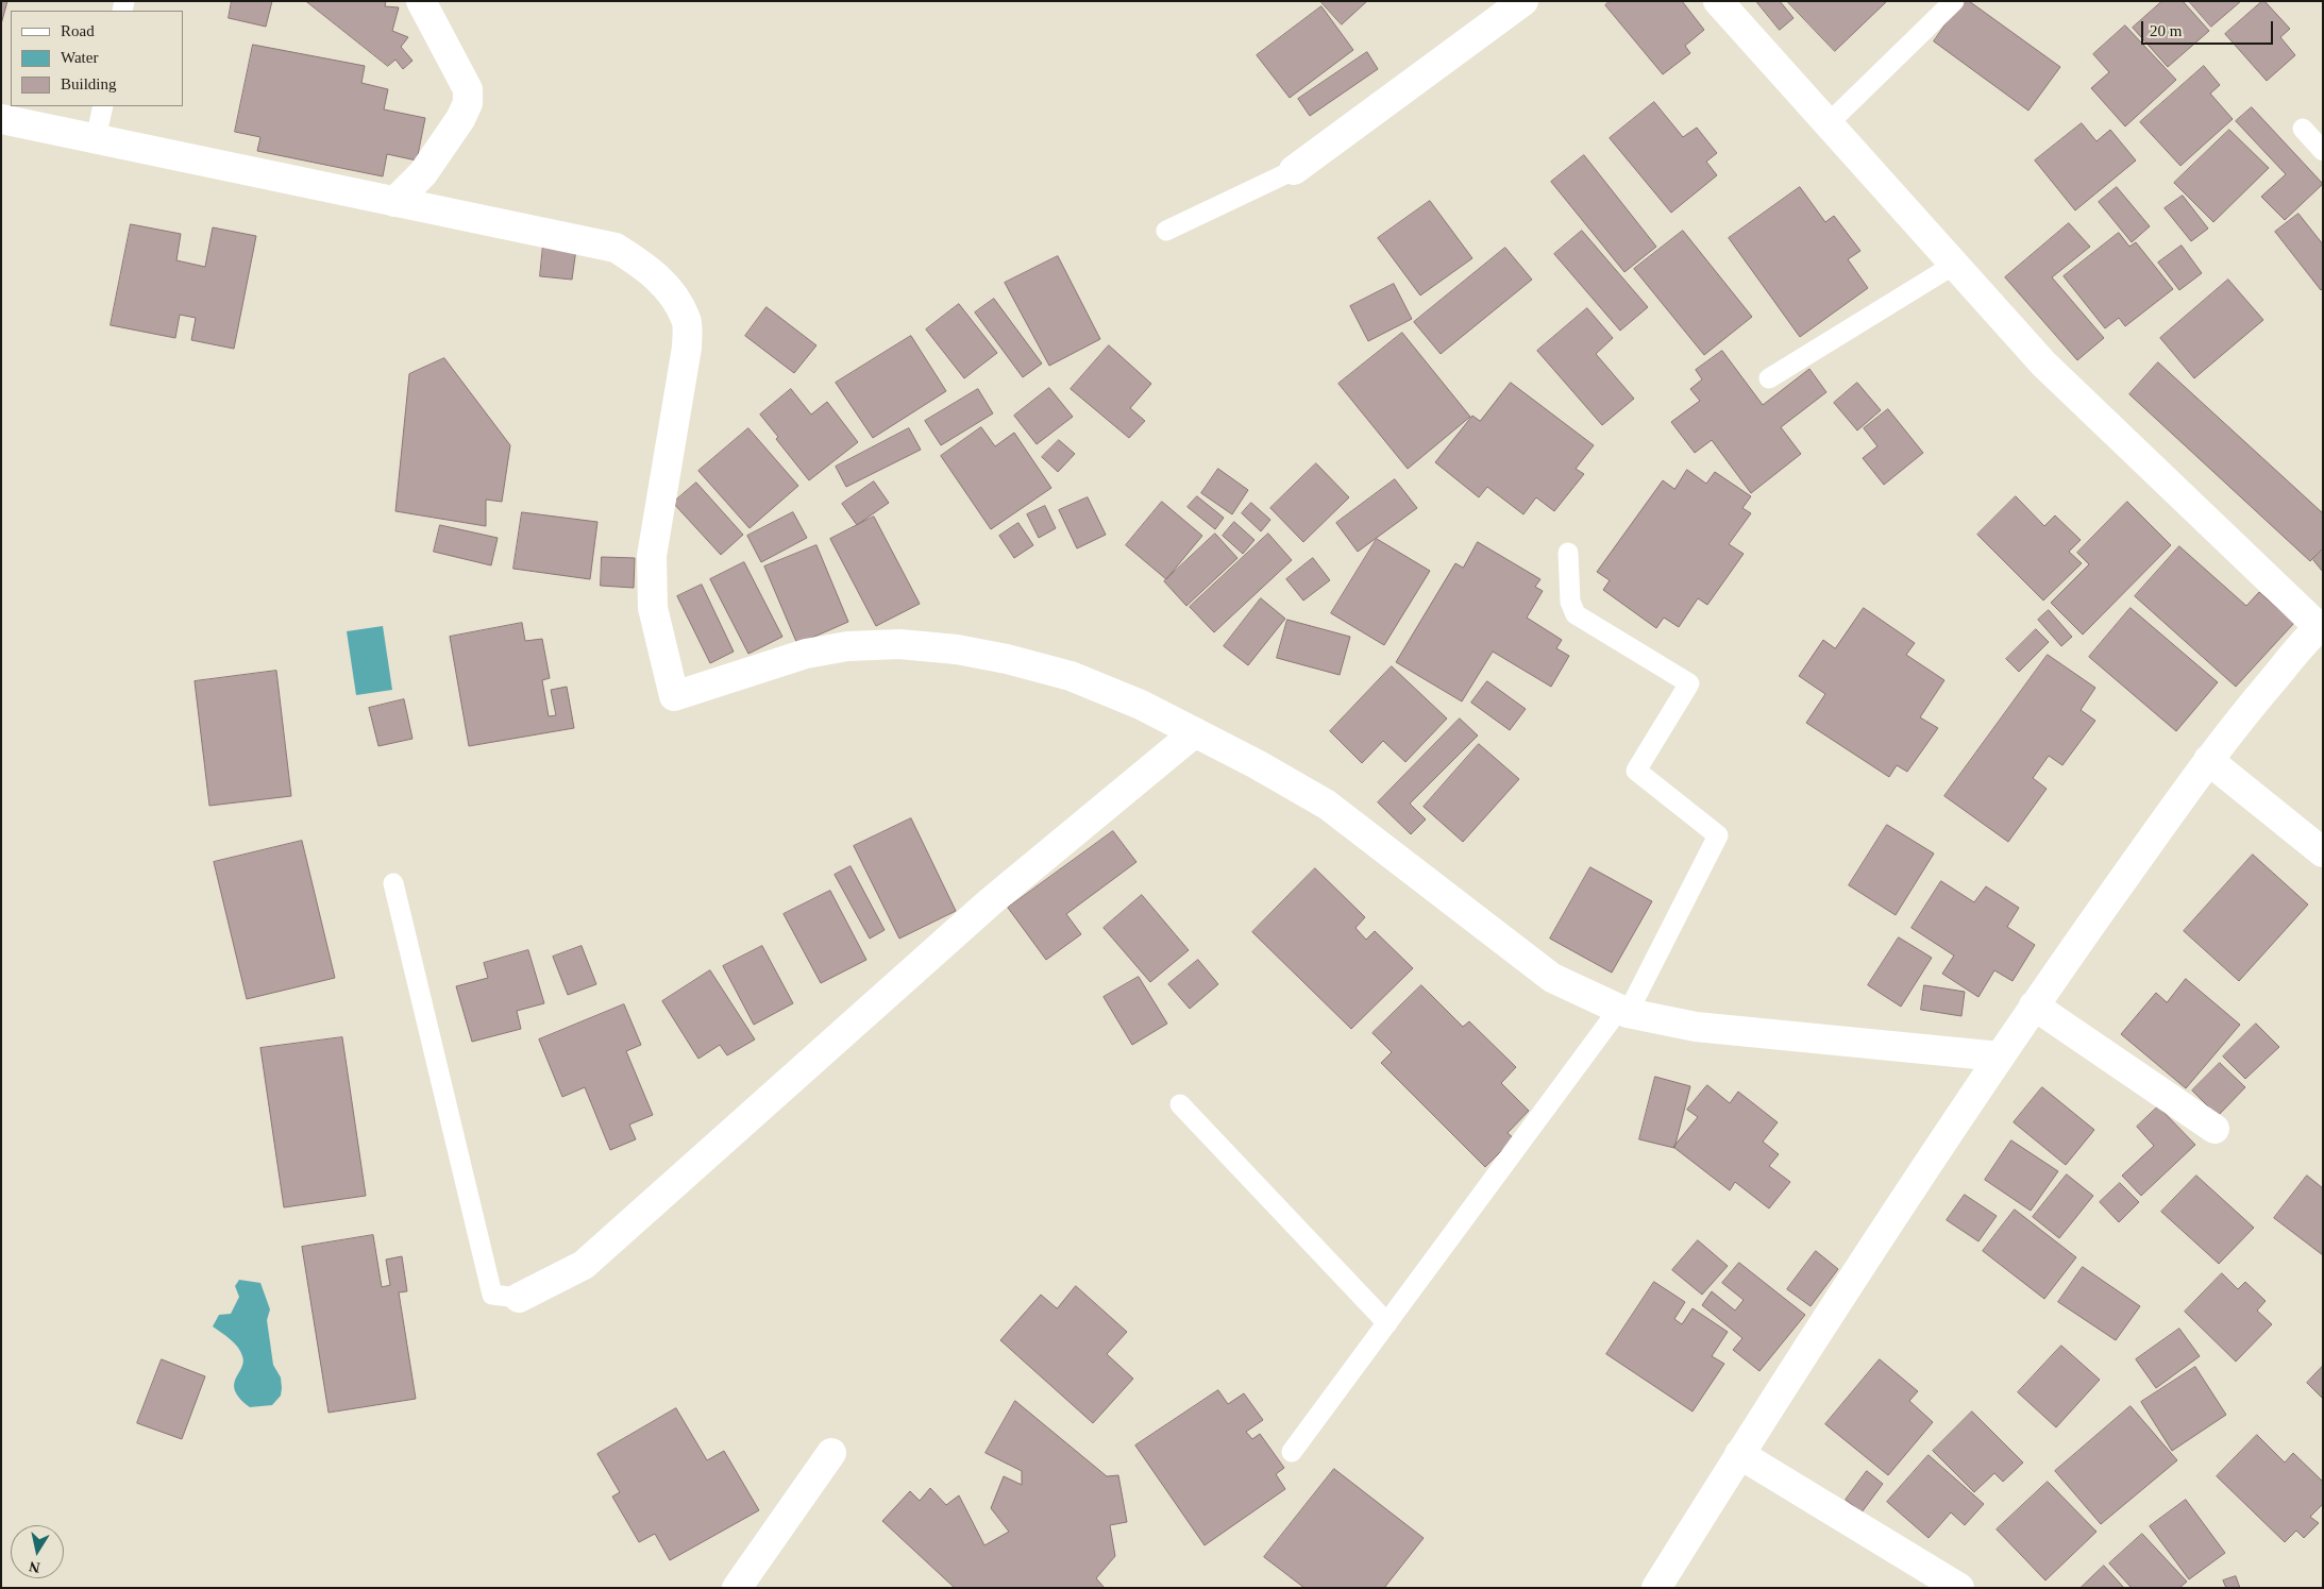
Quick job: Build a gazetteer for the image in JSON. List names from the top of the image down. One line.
{"legend":["Road","Water","Building"],"scale_bar":"20 m","north":"bottom"}
